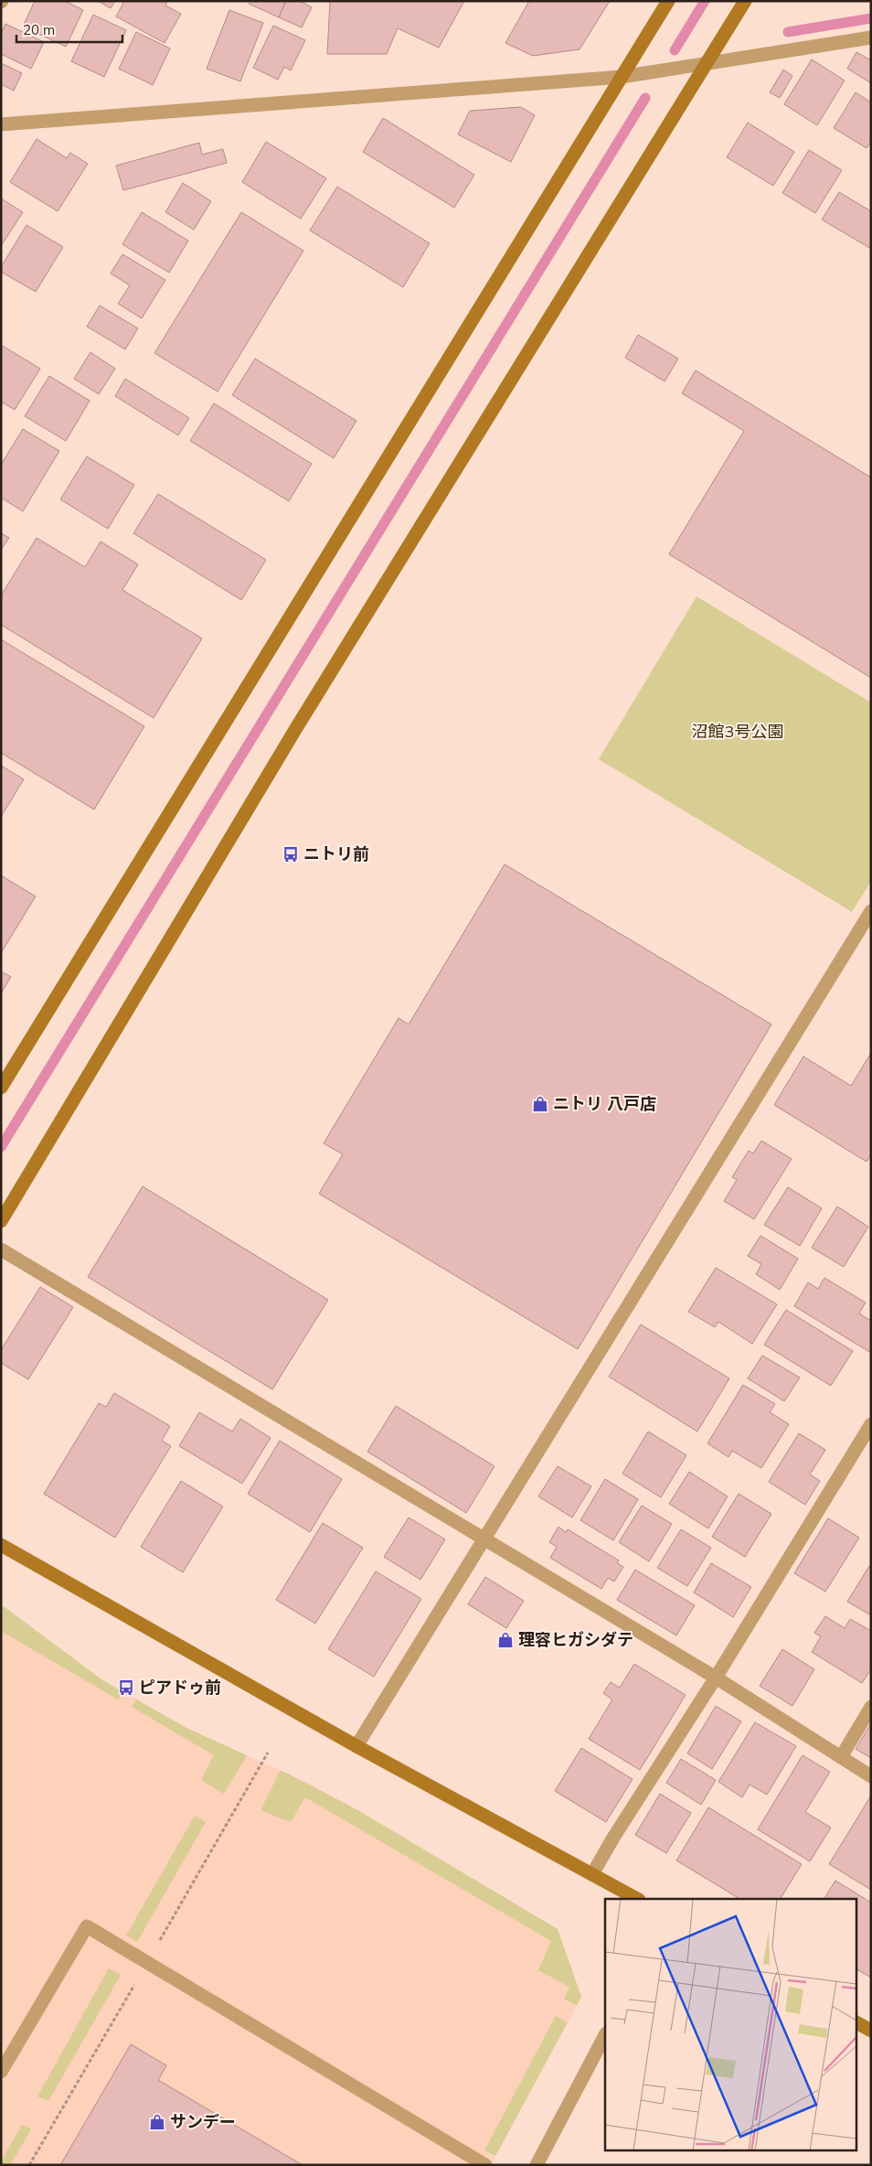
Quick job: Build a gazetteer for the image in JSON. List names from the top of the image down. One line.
{"parks":["沼館3号公園"],"places":{"bus stop":["ニトリ前","ピアドゥ前"],"shop":["ニトリ 八戸店","理容ヒガシダテ","サンデー"]},"scale_bar":"20 m"}
